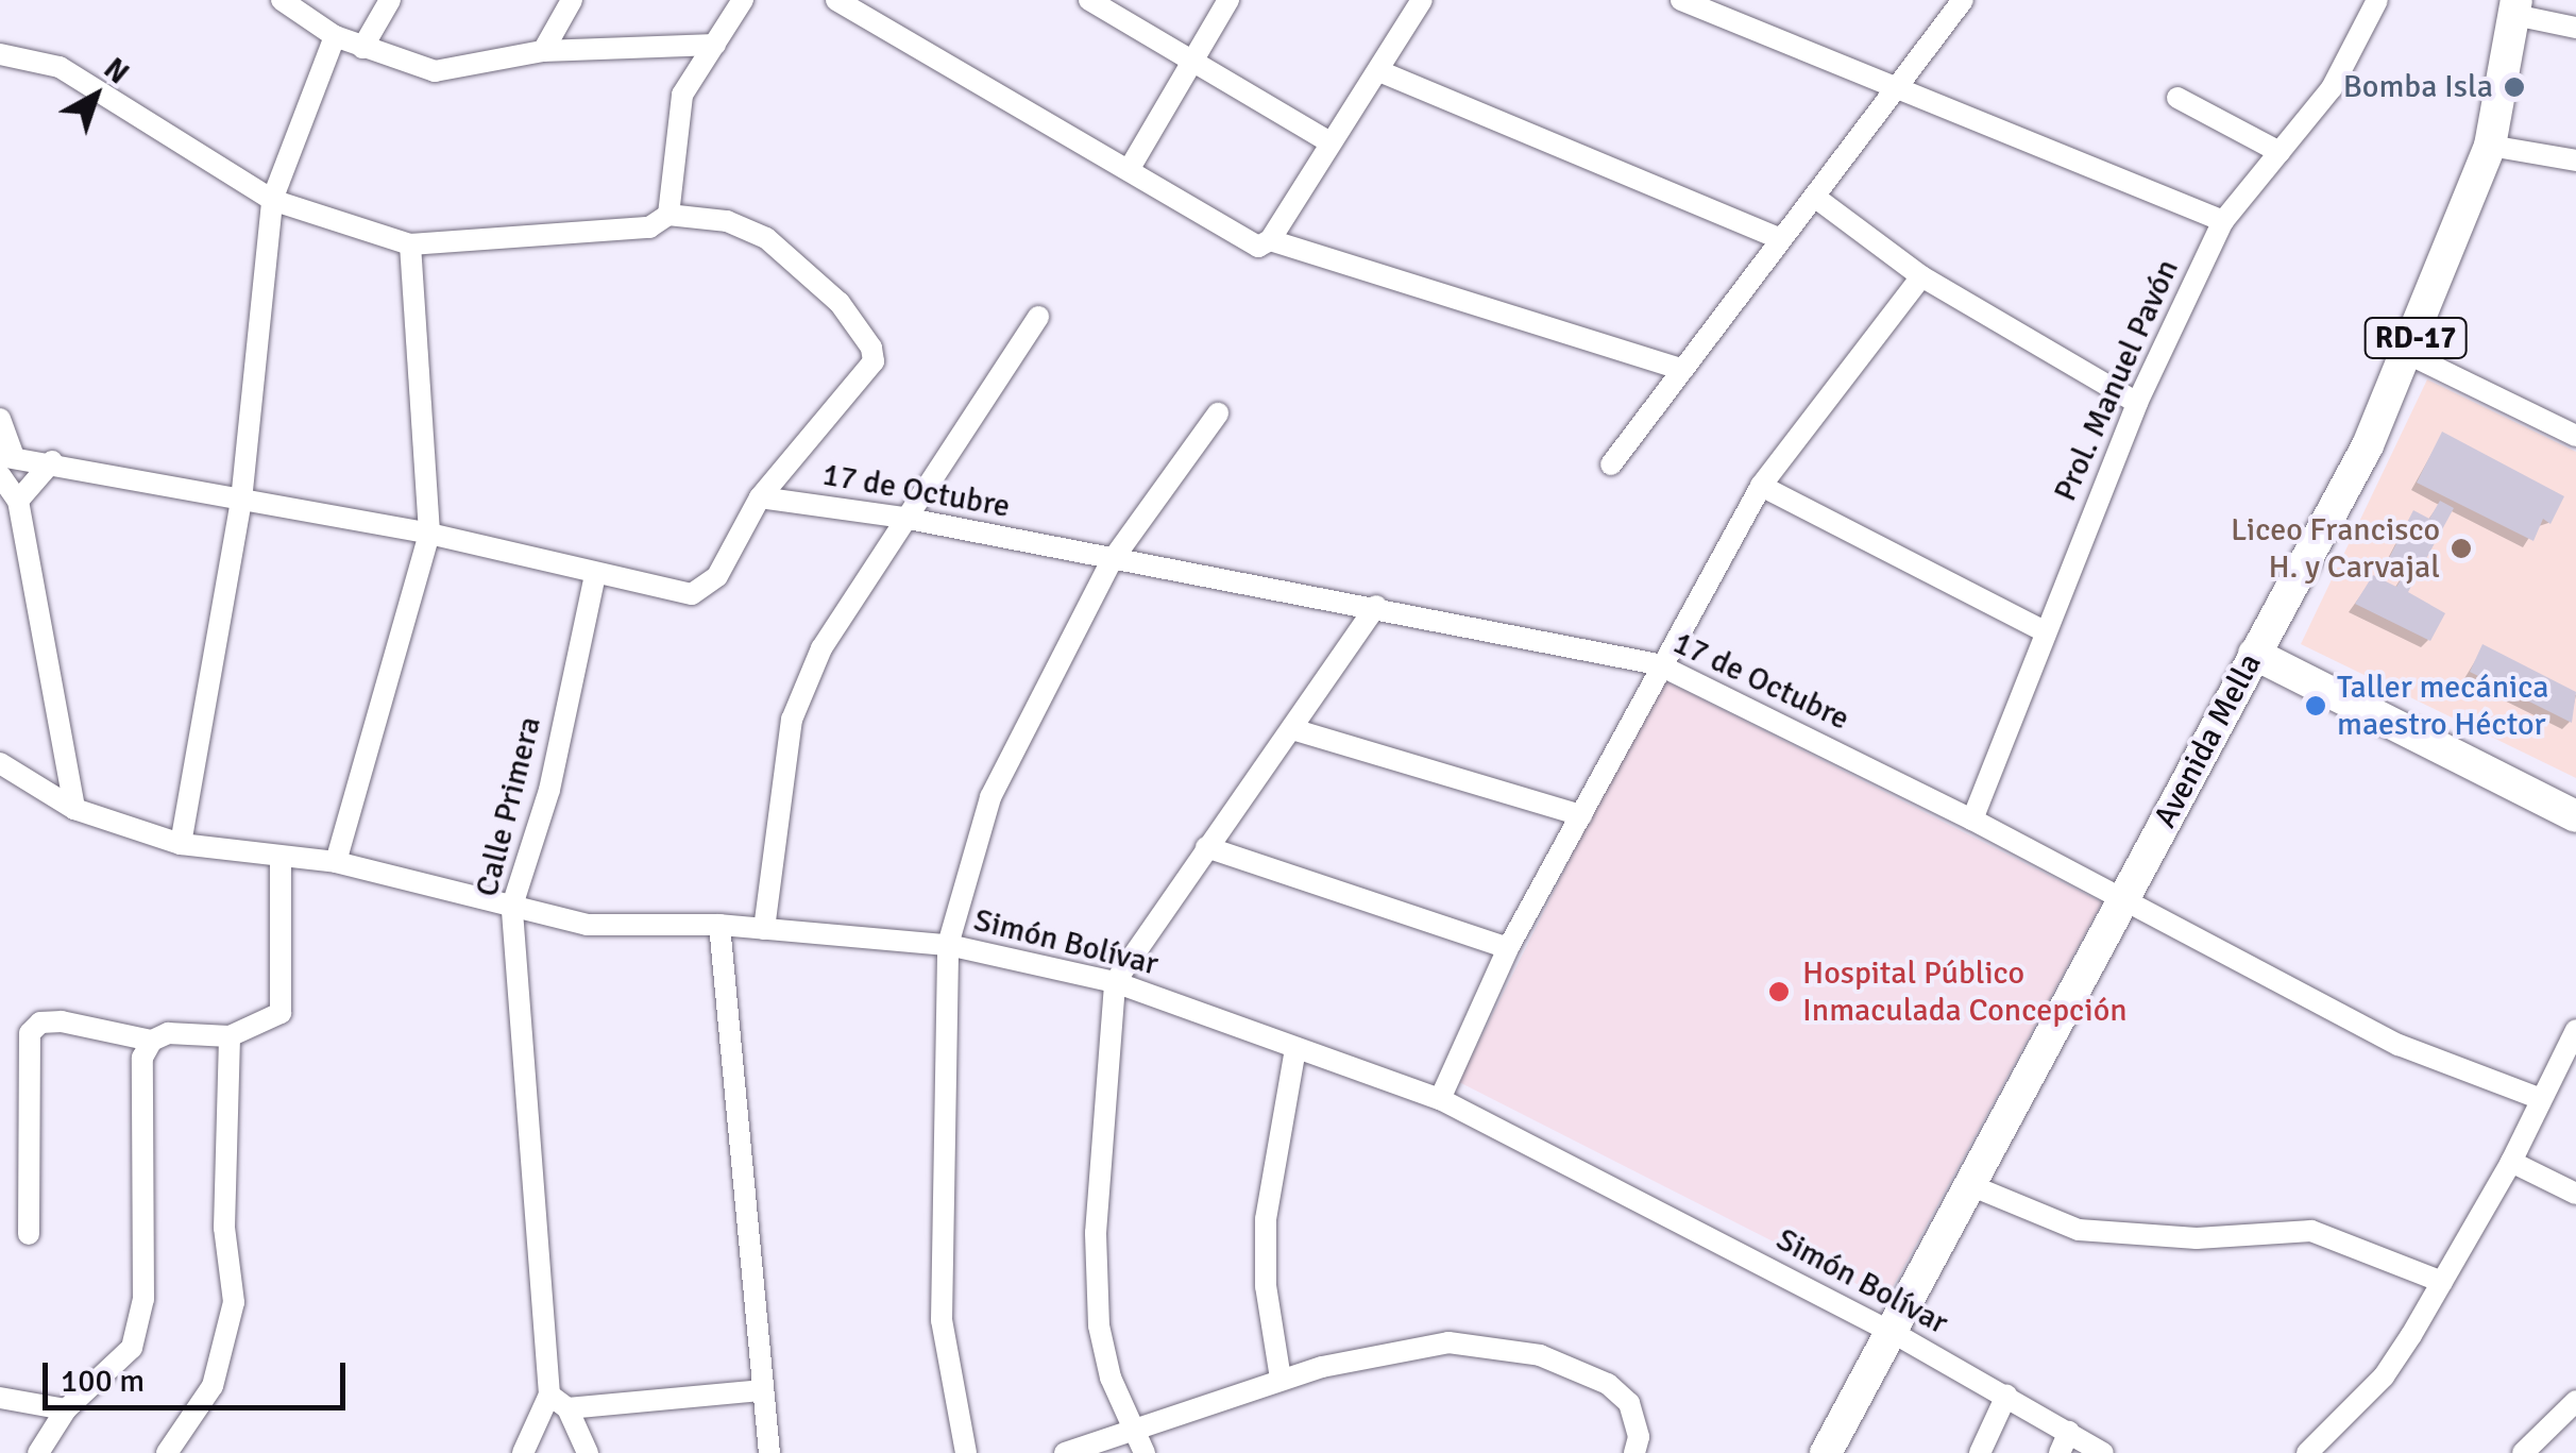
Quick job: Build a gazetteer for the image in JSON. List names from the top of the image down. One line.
{"streets":{"main road":["RD-17","Avenida Mella"],"street":["Prol. Manuel Pavón","17 de Octubre","Calle Primera","Simón Bolívar"]},"crossings":[["Prol. Manuel Pavón","17 de Octubre"],["17 de Octubre","Avenida Mella"],["Avenida Mella","Simón Bolívar"],["Calle Primera","Simón Bolívar"]],"places":["Bomba Isla","Liceo Francisco H. y Carvajal","Taller mecánica maestro Héctor","Hospital Público Inmaculada Concepción"],"scale_bar":"100 m","north":"top right"}
